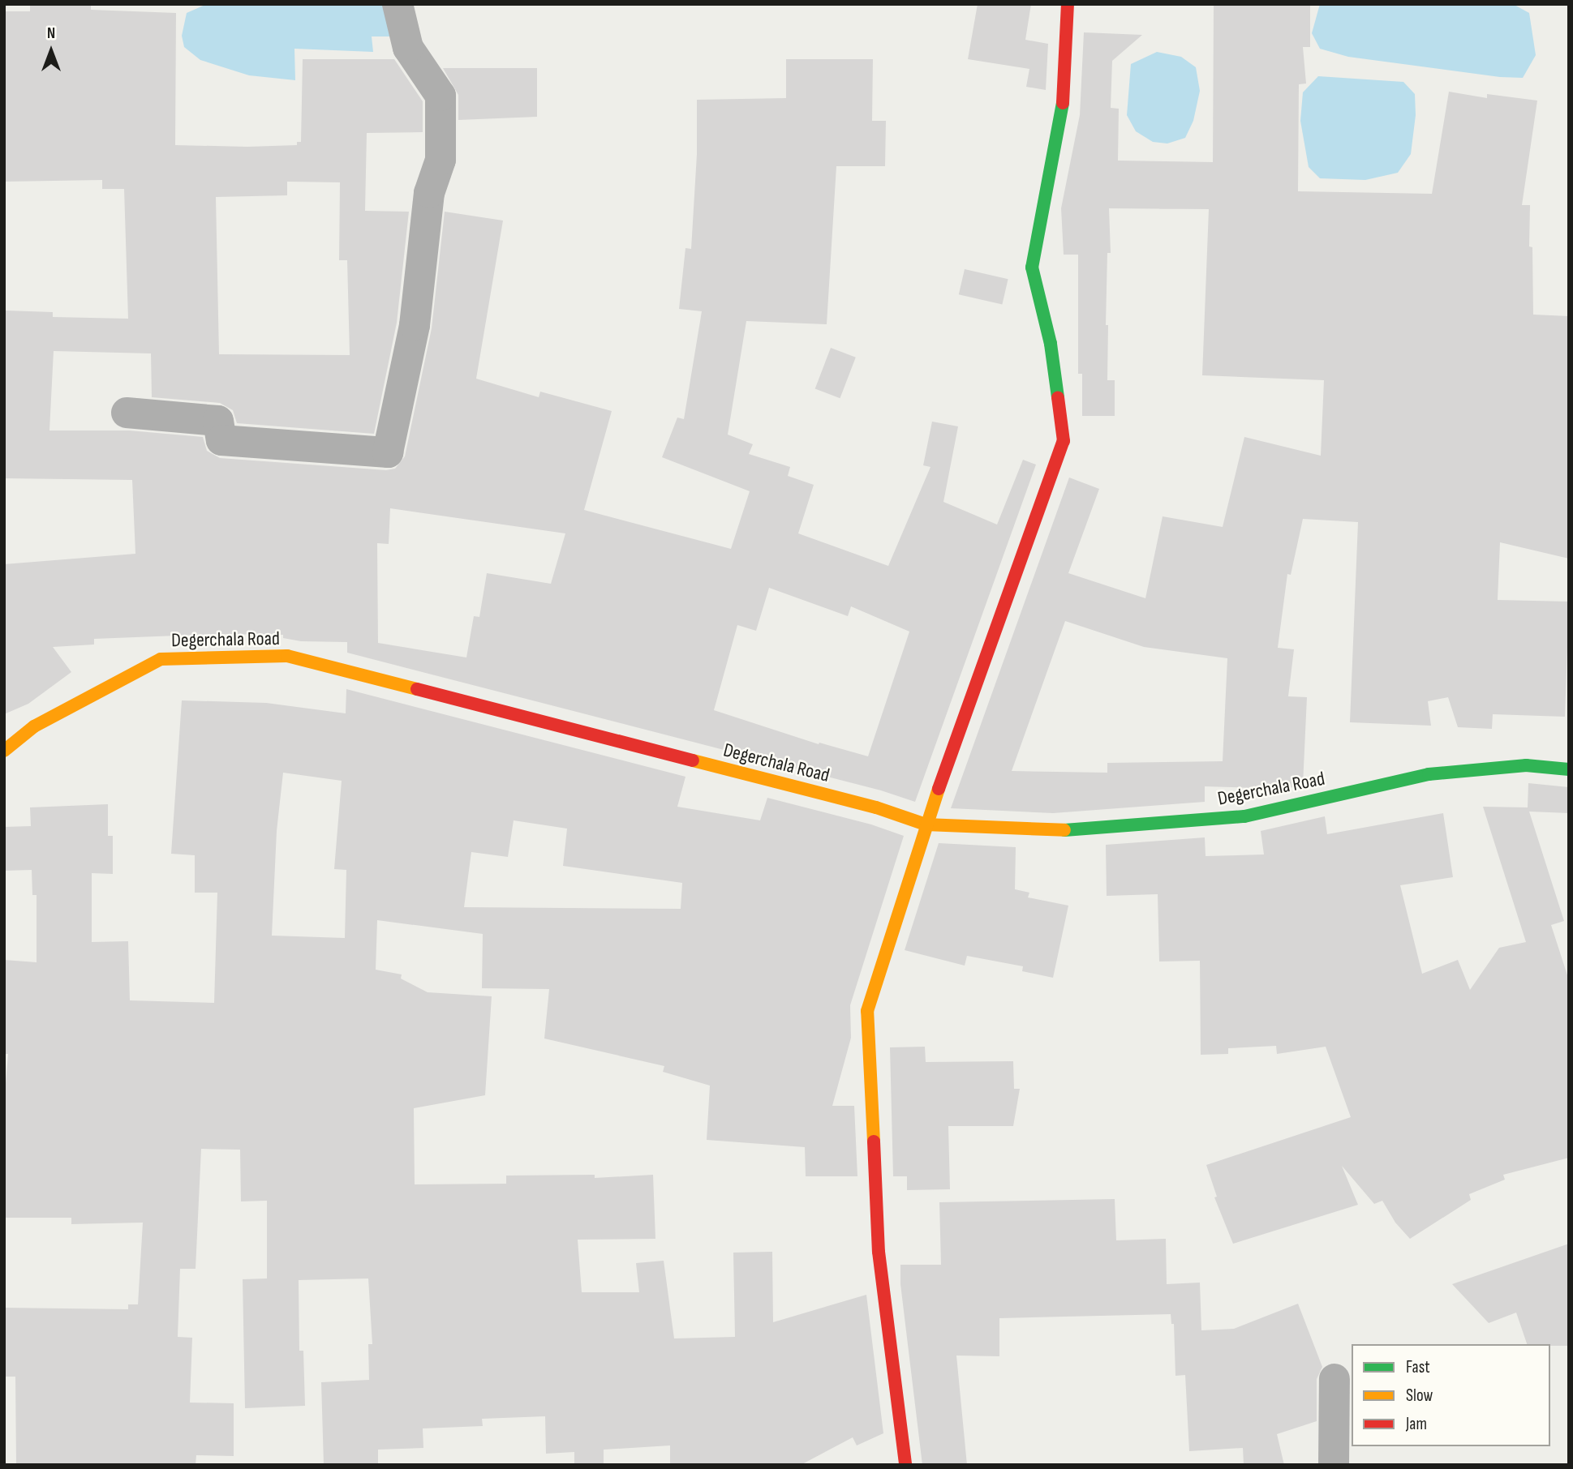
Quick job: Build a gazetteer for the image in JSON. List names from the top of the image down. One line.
{"streets":{"street":["Degerchala Road"]},"legend":["Fast","Slow","Jam"],"north":"top"}
